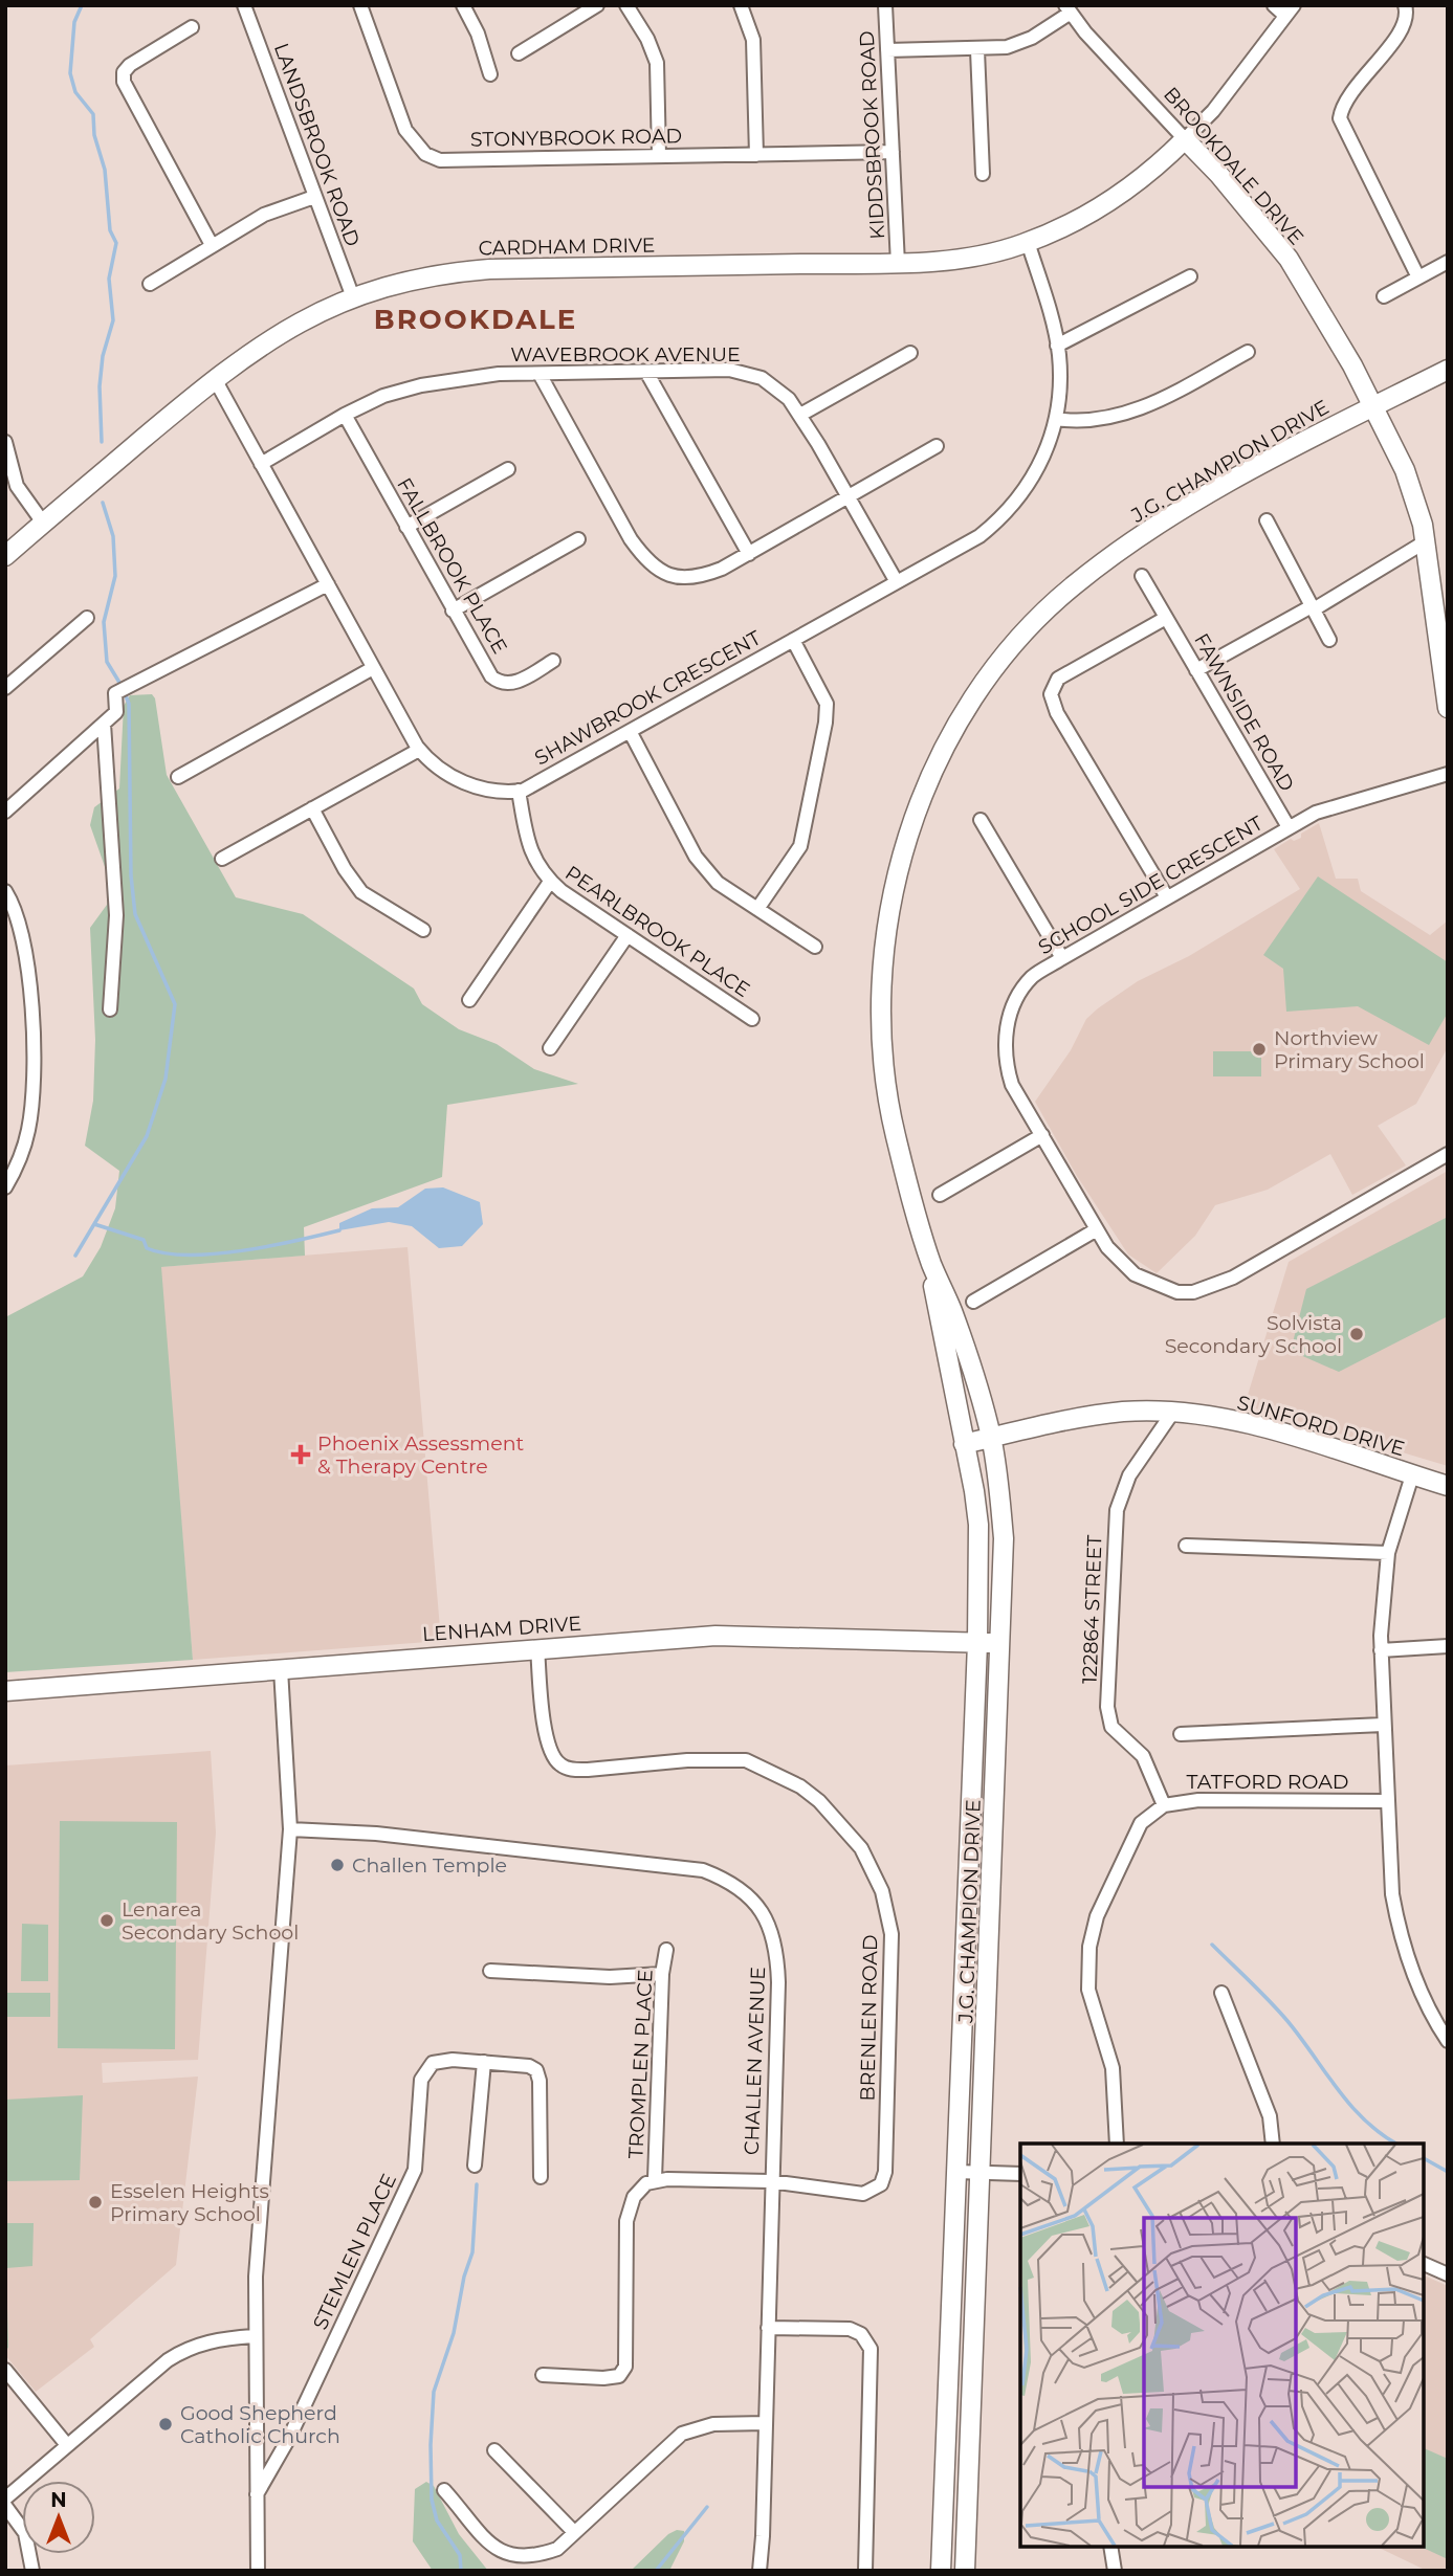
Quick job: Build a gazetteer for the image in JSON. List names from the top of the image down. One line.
{"streets":{"main road":["BROOKDALE DRIVE","CARDHAM DRIVE","J.G. CHAMPION DRIVE","SUNFORD DRIVE","LENHAM DRIVE"],"street":["KIDDSBROOK ROAD","STONYBROOK ROAD","LANDSBROOK ROAD","WAVEBROOK AVENUE","FALLBROOK PLACE","SHAWBROOK CRESCENT","FAWNSIDE ROAD","SCHOOL SIDE CRESCENT","PEARLBROOK PLACE","122864 STREET","TATFORD ROAD","BRENLEN ROAD","CHALLEN AVENUE","TROMPLEN PLACE","STEMLEN PLACE"]},"crossings":[["KIDDSBROOK ROAD","STONYBROOK ROAD"],["KIDDSBROOK ROAD","CARDHAM DRIVE"],["LANDSBROOK ROAD","CARDHAM DRIVE"],["BROOKDALE DRIVE","CARDHAM DRIVE"],["BROOKDALE DRIVE","J.G. CHAMPION DRIVE"],["CARDHAM DRIVE","SHAWBROOK CRESCENT"],["WAVEBROOK AVENUE","FALLBROOK PLACE"],["WAVEBROOK AVENUE","SHAWBROOK CRESCENT"],["J.G. CHAMPION DRIVE","SUNFORD DRIVE"],["J.G. CHAMPION DRIVE","LENHAM DRIVE"],["SHAWBROOK CRESCENT","PEARLBROOK PLACE"],["FAWNSIDE ROAD","SCHOOL SIDE CRESCENT"],["SUNFORD DRIVE","122864 STREET"],["122864 STREET","TATFORD ROAD"],["LENHAM DRIVE","BRENLEN ROAD"],["BRENLEN ROAD","CHALLEN AVENUE"],["BRENLEN ROAD","TROMPLEN PLACE"],["CHALLEN AVENUE","TROMPLEN PLACE"]],"districts":["BROOKDALE"],"places":{"other":["Northview Primary School","Solvista Secondary School","Challen Temple","Lenarea Secondary School","Esselen Heights Primary School","Good Shepherd Catholic Church"],"health":["Phoenix Assessment & Therapy Centre"]},"north":"top"}
